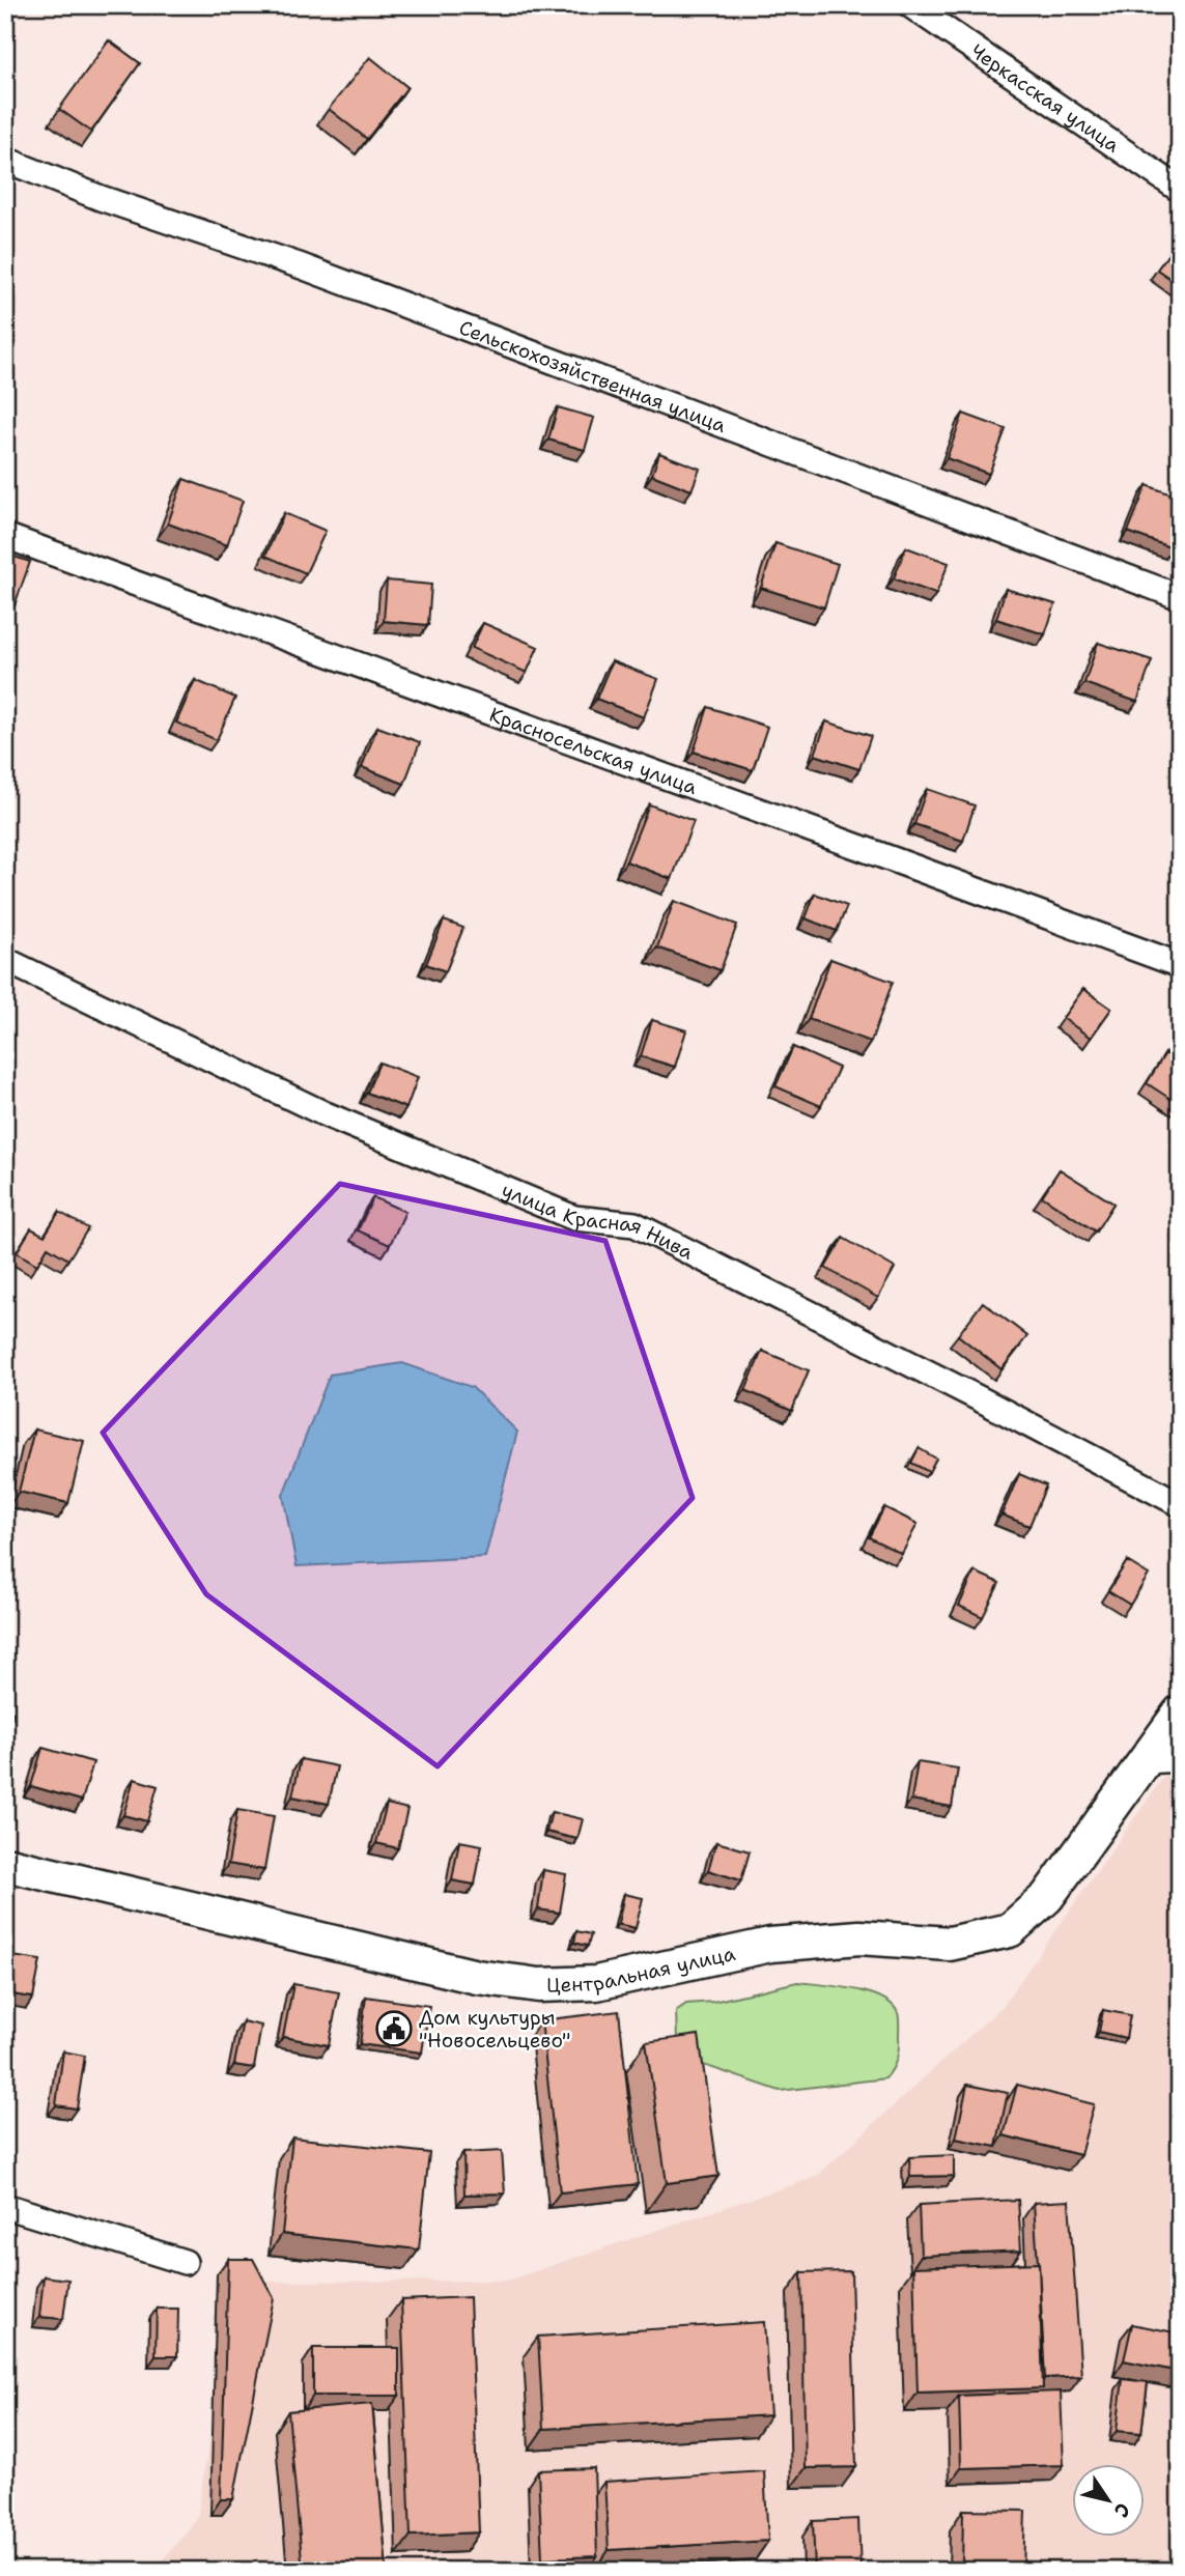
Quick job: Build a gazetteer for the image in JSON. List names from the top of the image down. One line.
{"streets":{"street":["Черкасская улица","Сельскохозяйственная улица","Красносельская улица","улица Красная Нива","Центральная улица"]},"places":{"public building":["Дом культуры \"Новосельцево\""]},"north":"bottom right"}
